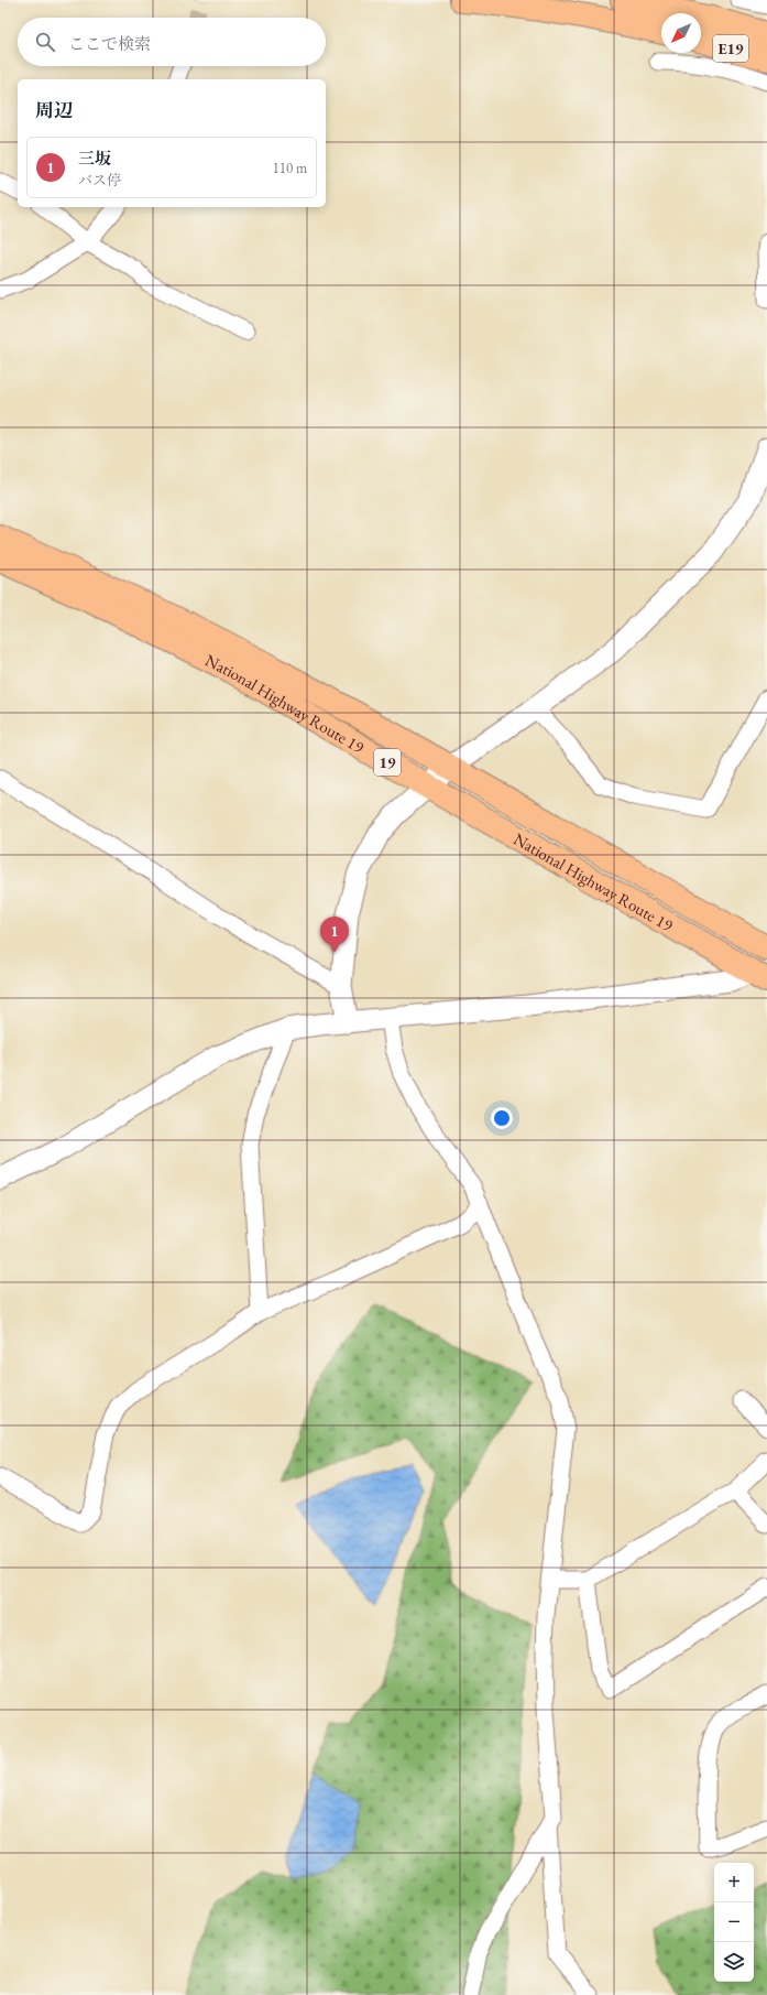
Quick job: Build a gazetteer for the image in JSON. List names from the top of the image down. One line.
{"streets":{"highway":["E19","National Highway Route 19","19"]},"north":"bottom left","page":{"search":"ここで検索","heading":"周辺","list":[{"mark":"1","name":"三坂","note":"バス停","value":"110 m"}],"pins":"1","map_buttons":["+","−"]}}
